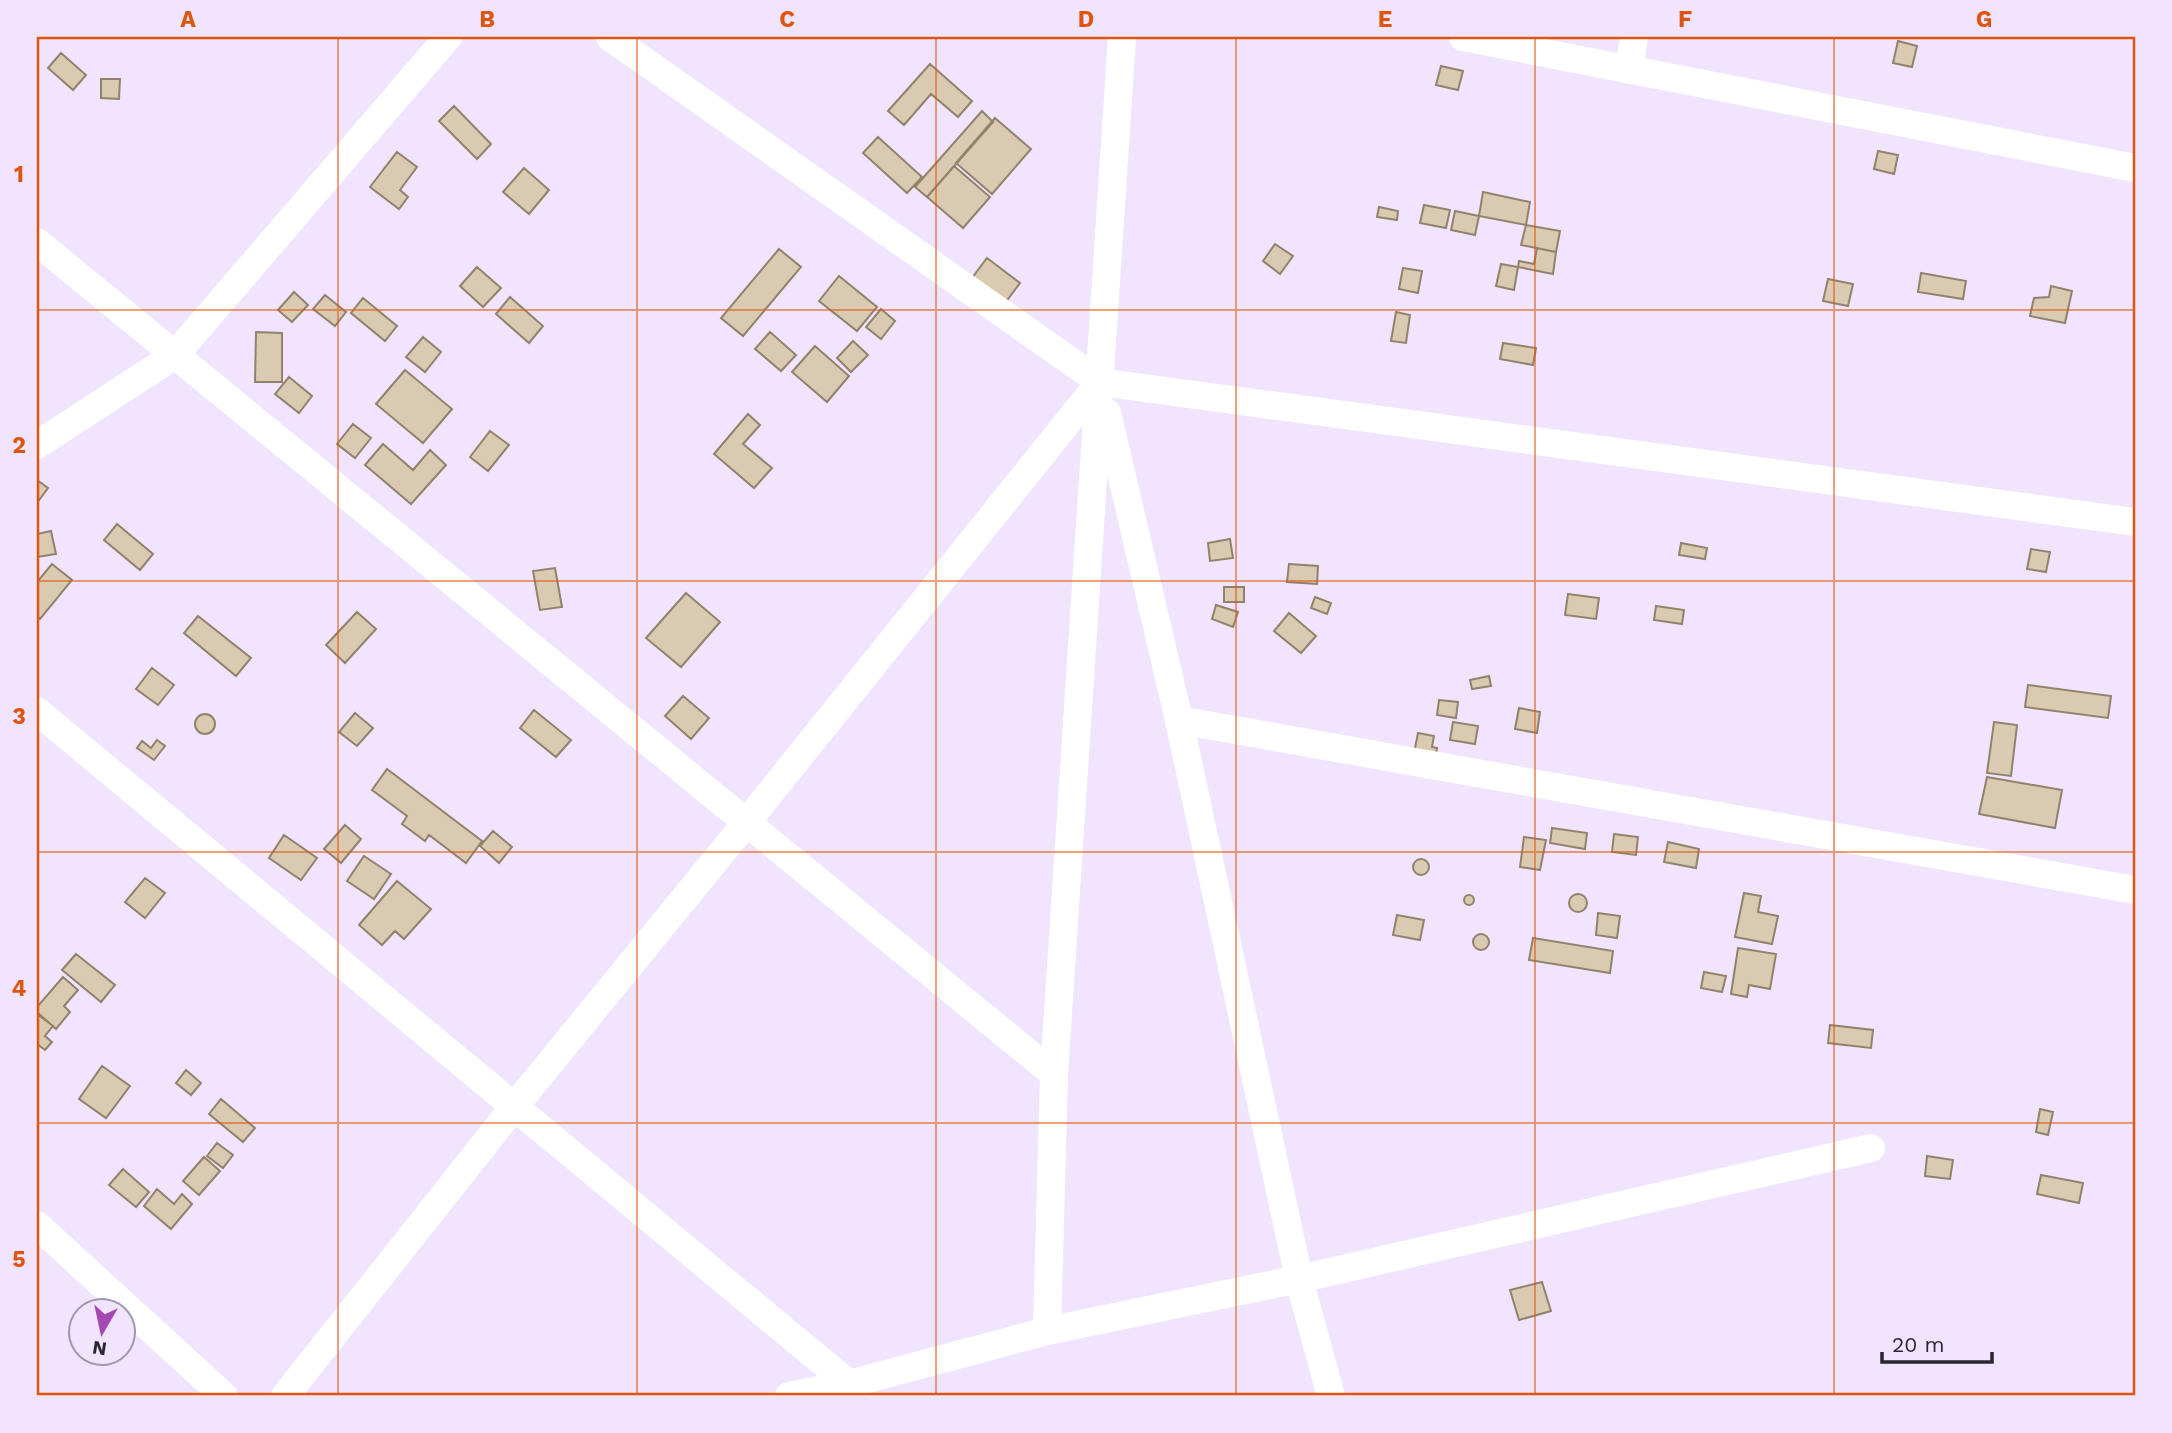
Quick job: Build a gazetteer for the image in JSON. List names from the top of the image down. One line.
{"scale_bar":"20 m","north":"bottom","grid":{"columns":["A","B","C","D","E","F","G"],"rows":["1","2","3","4","5"]}}
